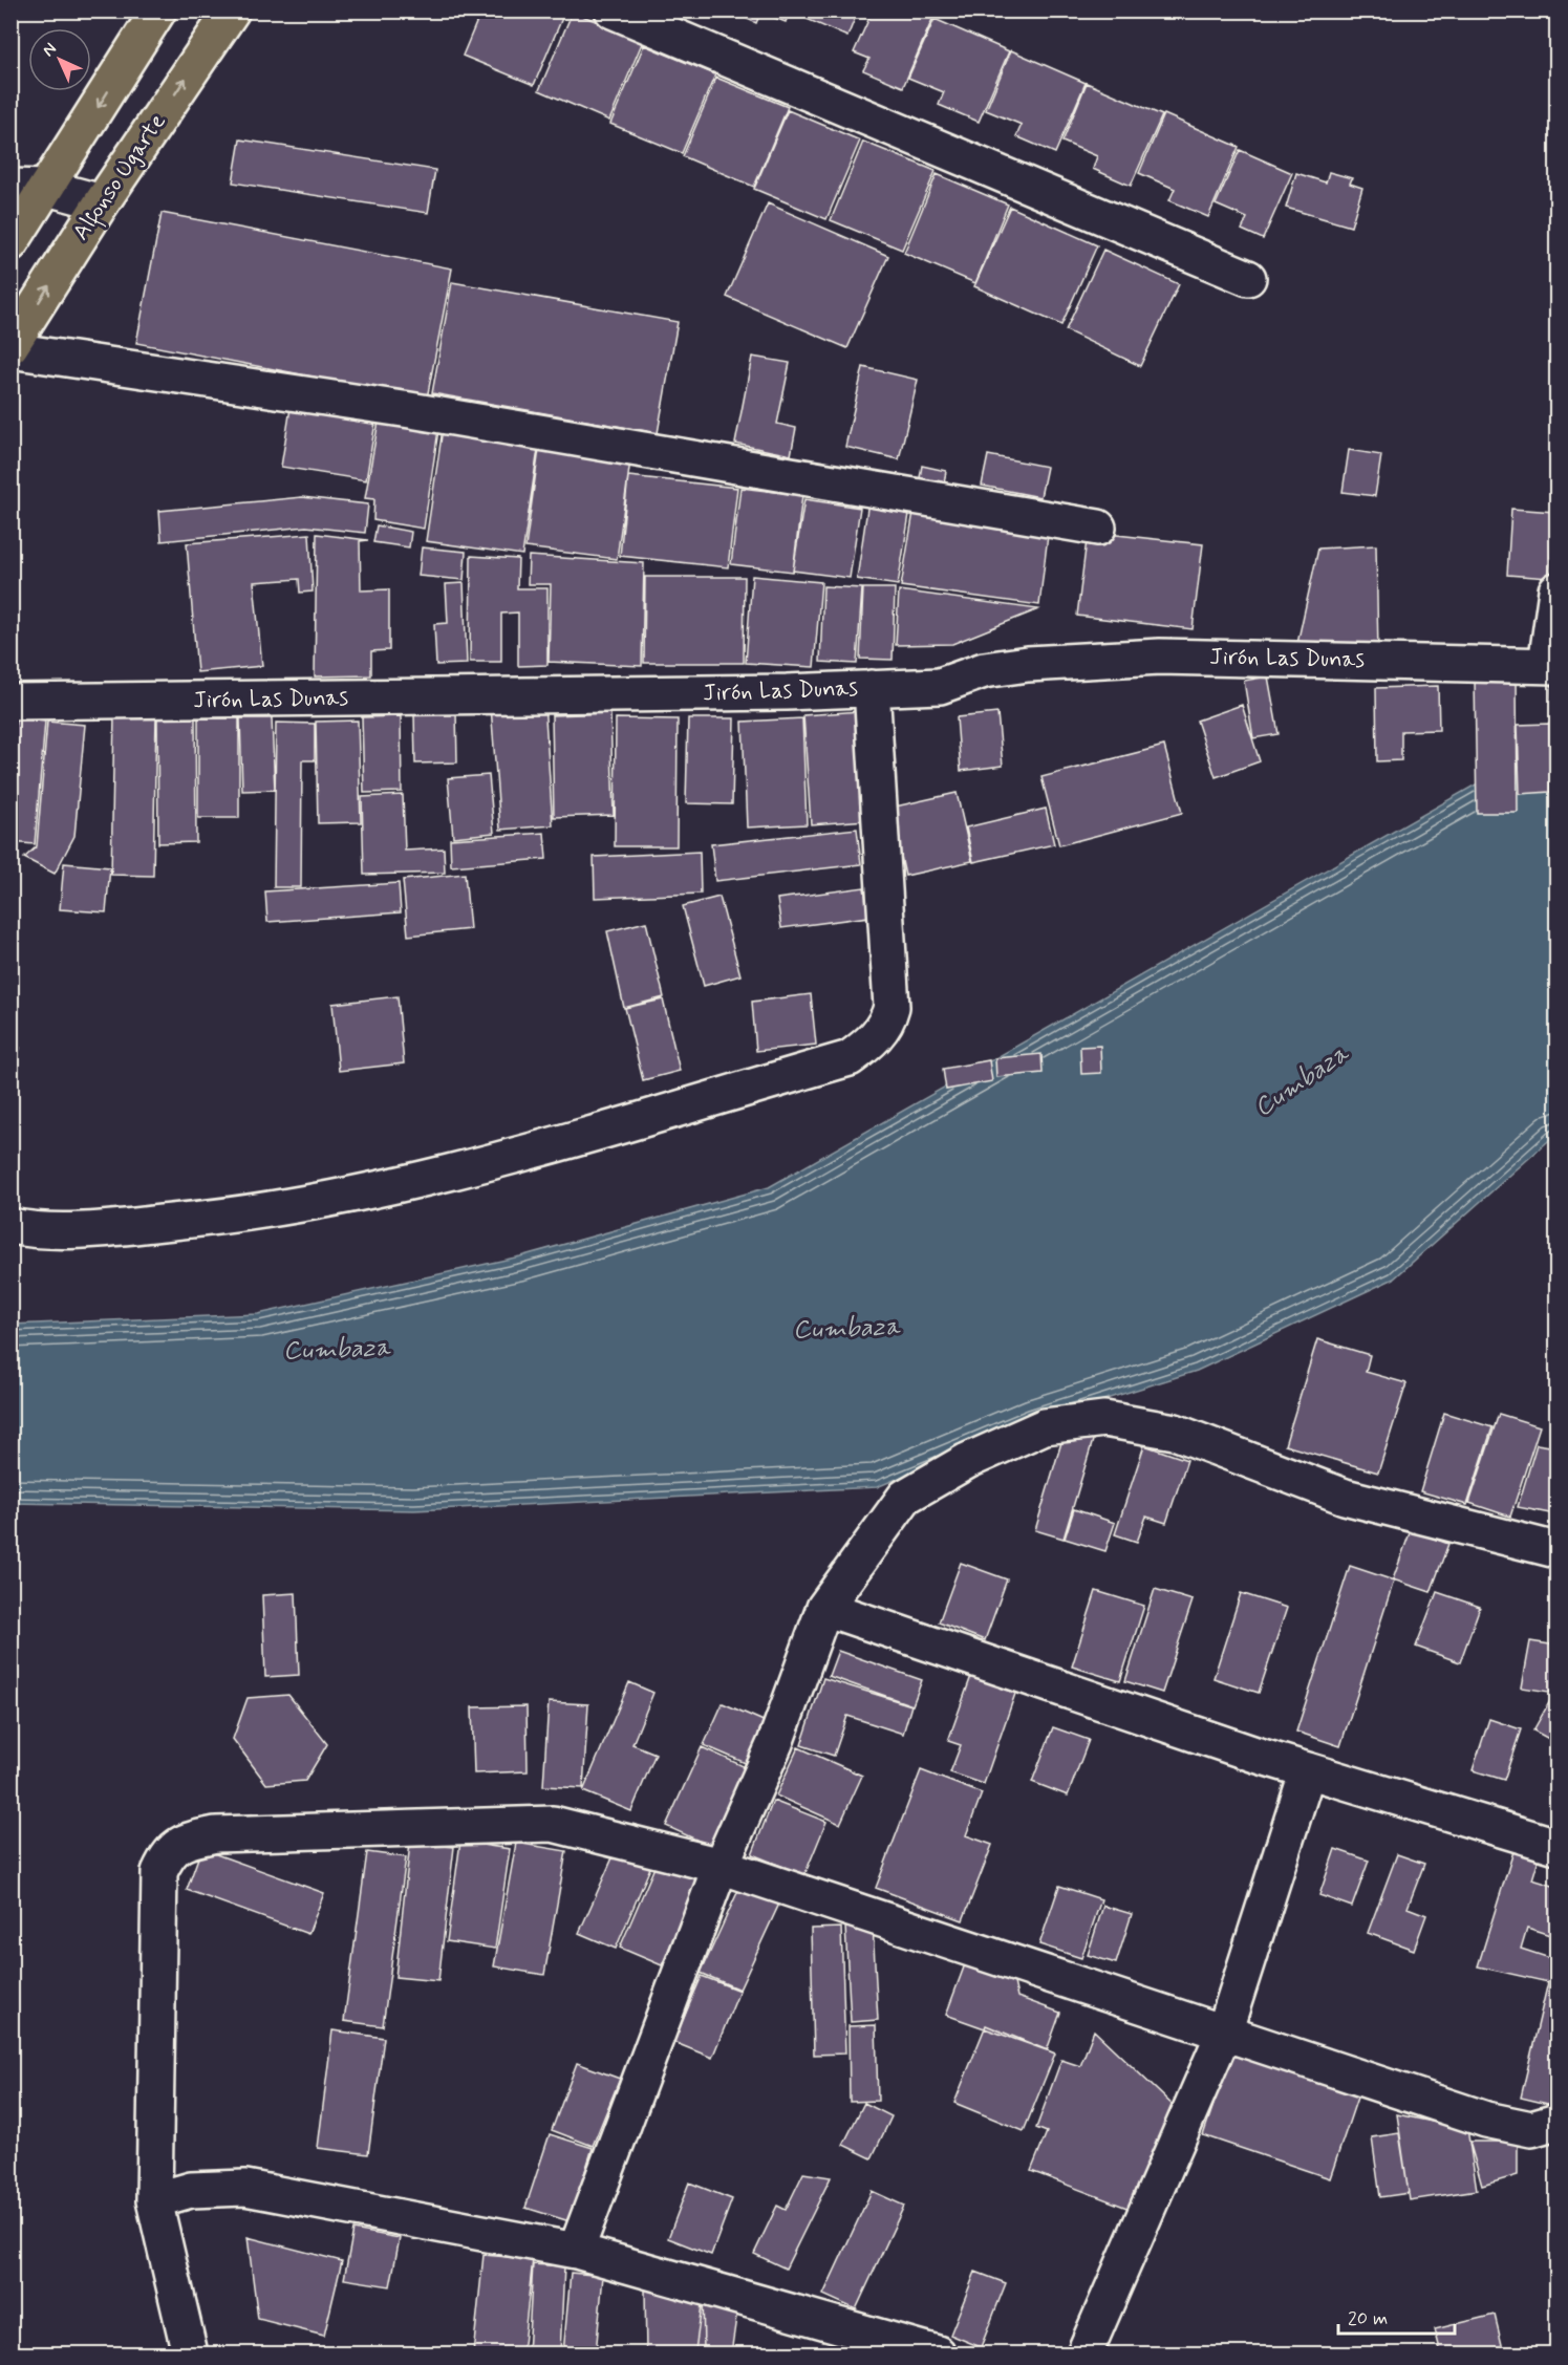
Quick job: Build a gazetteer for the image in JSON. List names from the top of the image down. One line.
{"streets":{"main road":["Alfonso Ugarte"],"street":["Jirón Las Dunas"]},"water":["Cumbaza"],"scale_bar":"20 m","north":"top left"}
